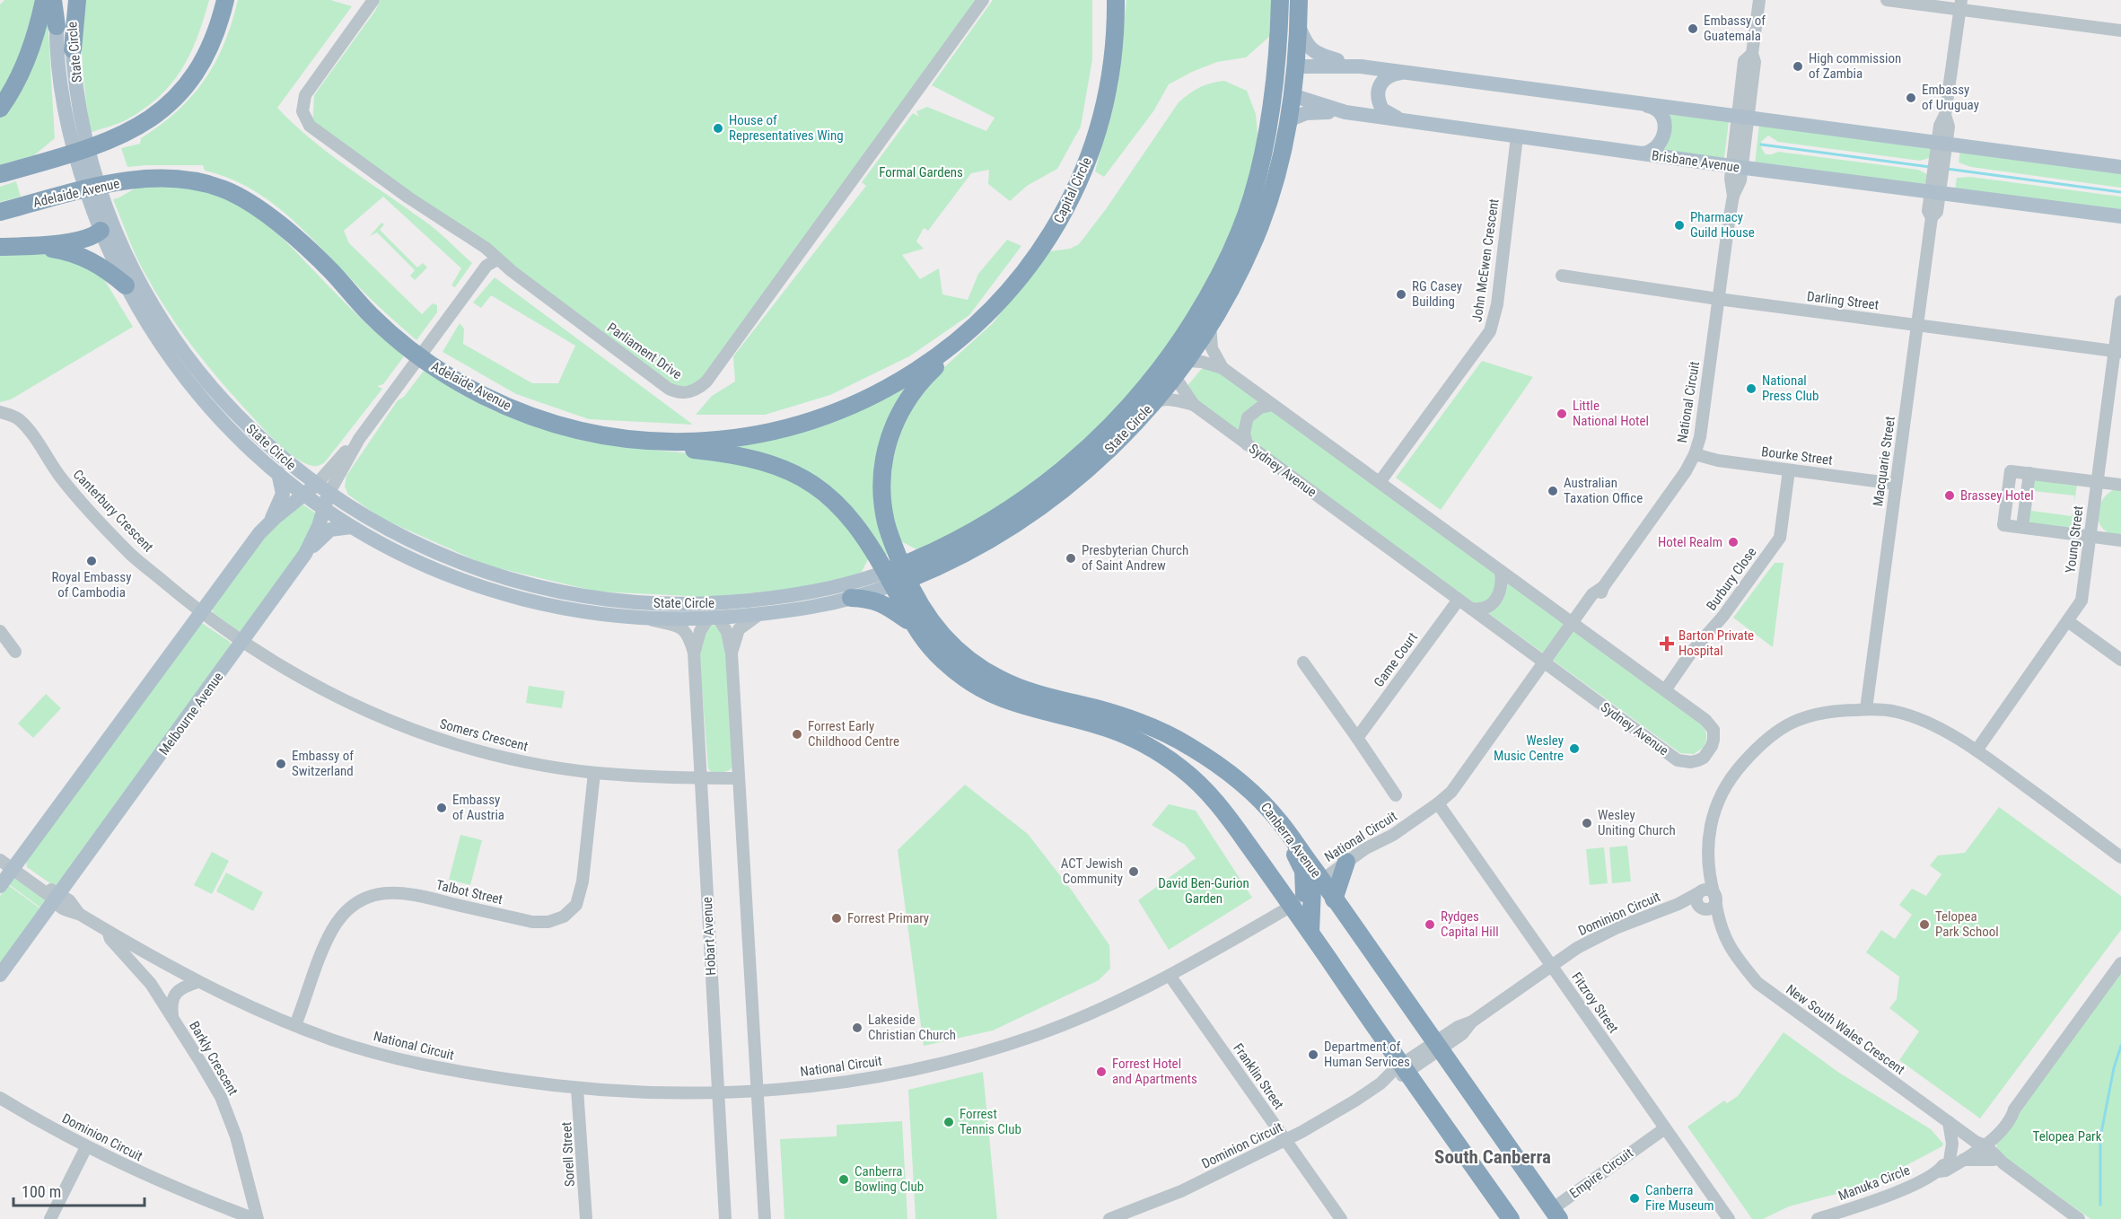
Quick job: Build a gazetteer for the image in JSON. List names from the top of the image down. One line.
{"streets":{"highway":["State Circle","Brisbane Avenue","Capital Circle","Adelaide Avenue","Sydney Avenue","Canberra Avenue"],"main road":["Melbourne Avenue"],"street":["John McEwen Crescent","Darling Street","Parliament Drive","National Circuit","Bourke Street","Macquarie Street","Canterbury Crescent","Young Street","Burbury Close","Game Court","Somers Crescent","Talbot Street","Dominion Circuit","Hobart Avenue","Fitzroy Street","New South Wales Crescent","Barkly Crescent","Franklin Street","Sorell Street","Empire Circuit","Manuka Circle"]},"crossings":[["State Circle","Brisbane Avenue"],["State Circle","Sydney Avenue"],["State Circle","Melbourne Avenue"],["State Circle","Canberra Avenue"],["State Circle","Hobart Avenue"],["Brisbane Avenue","John McEwen Crescent"],["Brisbane Avenue","National Circuit"],["Brisbane Avenue","Macquarie Street"],["Capital Circle","Adelaide Avenue"],["John McEwen Crescent","Sydney Avenue"],["Darling Street","National Circuit"],["Darling Street","Macquarie Street"],["Darling Street","Young Street"],["Parliament Drive","Melbourne Avenue"],["National Circuit","Bourke Street"],["National Circuit","Sydney Avenue"],["National Circuit","Melbourne Avenue"],["National Circuit","Canberra Avenue"],["National Circuit","Talbot Street"],["National Circuit","Hobart Avenue"],["National Circuit","Fitzroy Street"],["National Circuit","Barkly Crescent"],["National Circuit","Franklin Street"],["National Circuit","Sorell Street"],["Bourke Street","Macquarie Street"],["Bourke Street","Burbury Close"],["Macquarie Street","New South Wales Crescent"],["Sydney Avenue","Burbury Close"],["Sydney Avenue","Game Court"],["Canterbury Crescent","Melbourne Avenue"],["Canterbury Crescent","Somers Crescent"],["Young Street","New South Wales Crescent"],["Melbourne Avenue","Somers Crescent"],["Somers Crescent","Talbot Street"],["Somers Crescent","Hobart Avenue"],["Canberra Avenue","Dominion Circuit"],["Canberra Avenue","Empire Circuit"],["Dominion Circuit","Fitzroy Street"],["Dominion Circuit","New South Wales Crescent"],["Dominion Circuit","Barkly Crescent"],["Dominion Circuit","Franklin Street"],["Fitzroy Street","Empire Circuit"],["New South Wales Crescent","Manuka Circle"]],"districts":["South Canberra"],"parks":["Formal Gardens","David Ben-Gurion Garden","Telopea Park"],"places":{"other":["Embassy of Guatemala","High commission of Zambia","Embassy of Uruguay","House of Representatives Wing","Pharmacy Guild House","RG Casey Building","National Press Club","Little National Hotel","Australian Taxation Office","Brassey Hotel","Hotel Realm","Presbyterian Church of Saint Andrew","Royal Embassy of Cambodia","Forrest Early Childhood Centre","Wesley Music Centre","Embassy of Switzerland","Embassy of Austria","Wesley Uniting Church","ACT Jewish Community","Forrest Primary","Rydges Capital Hill","Telopea Park School","Lakeside Christian Church","Department of Human Services","Forrest Hotel and Apartments","Forrest Tennis Club","Canberra Bowling Club","Canberra Fire Museum"],"health":["Barton Private Hospital"]},"scale_bar":"100 m"}
